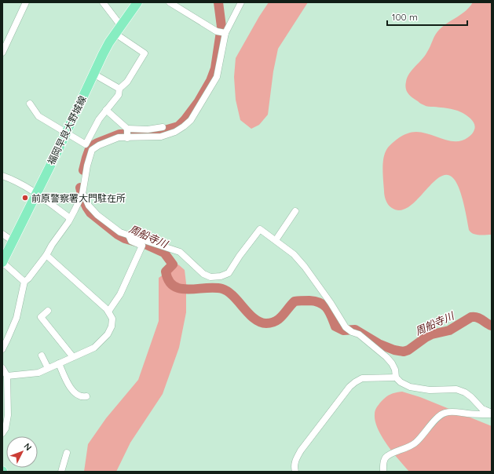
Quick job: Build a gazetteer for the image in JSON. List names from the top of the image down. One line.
{"streets":{"main road":["福岡早良大野城線"]},"water":["周船寺川"],"places":["前原警察署大門駐在所"],"scale_bar":"100 m","north":"top right"}
